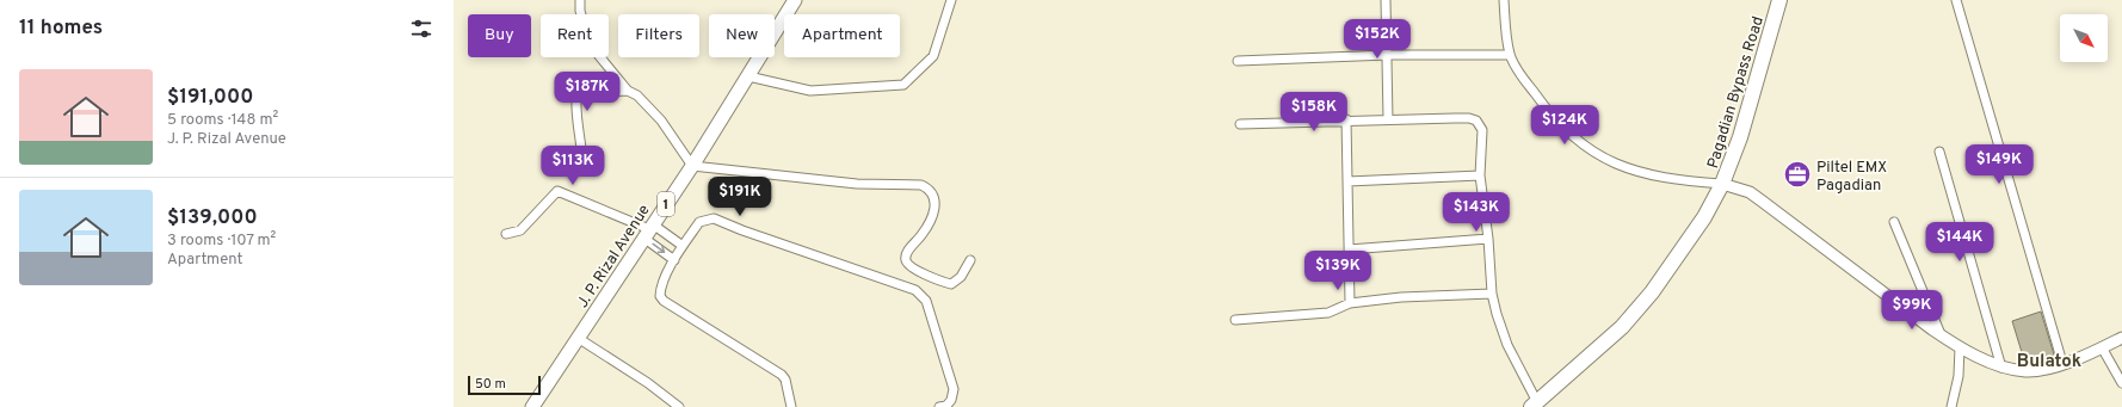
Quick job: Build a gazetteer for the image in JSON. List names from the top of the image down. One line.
{"streets":{"highway":["Pagadian Bypass Road"],"main road":["1","J. P. Rizal Avenue"]},"districts":["Bulatok"],"places":{"office":["Piltel EMX Pagadian"]},"scale_bar":"50 m","north":"bottom right","page":{"heading":"11 homes","chip":["Buy","Rent","Filters","New","Apartment"],"price":["$152K","$187K","$158K","$124K","$149K","$113K","$191K","$143K","$144K","$139K","$99K"],"list":[{"name":"$191,000","note":"5 rooms · 148 m² · J. P. Rizal Avenue"},{"name":"$139,000","note":"3 rooms · 107 m² · Apartment"}],"scale":"50 m"}}
